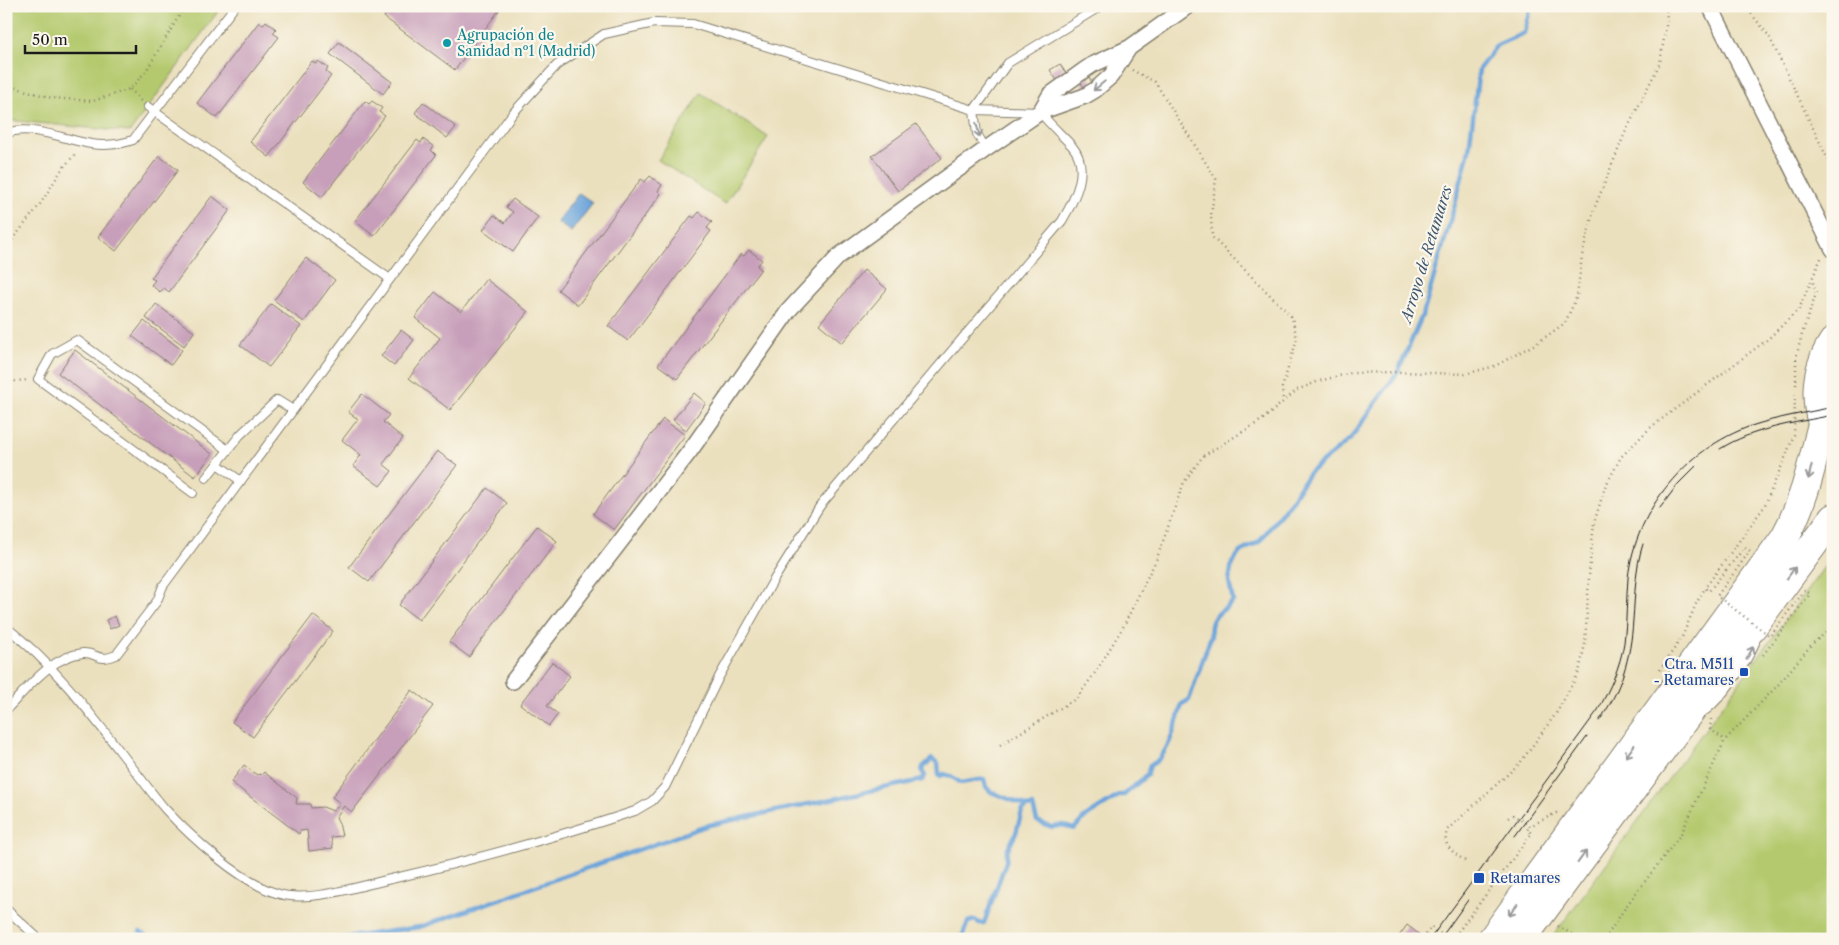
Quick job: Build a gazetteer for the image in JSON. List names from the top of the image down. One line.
{"water":["Arroyo de Retamares"],"places":{"other":["Agrupación de Sanidad nº1 (Madrid)"],"transit":["Ctra. M511 - Retamares","Retamares"]},"scale_bar":"50 m"}
